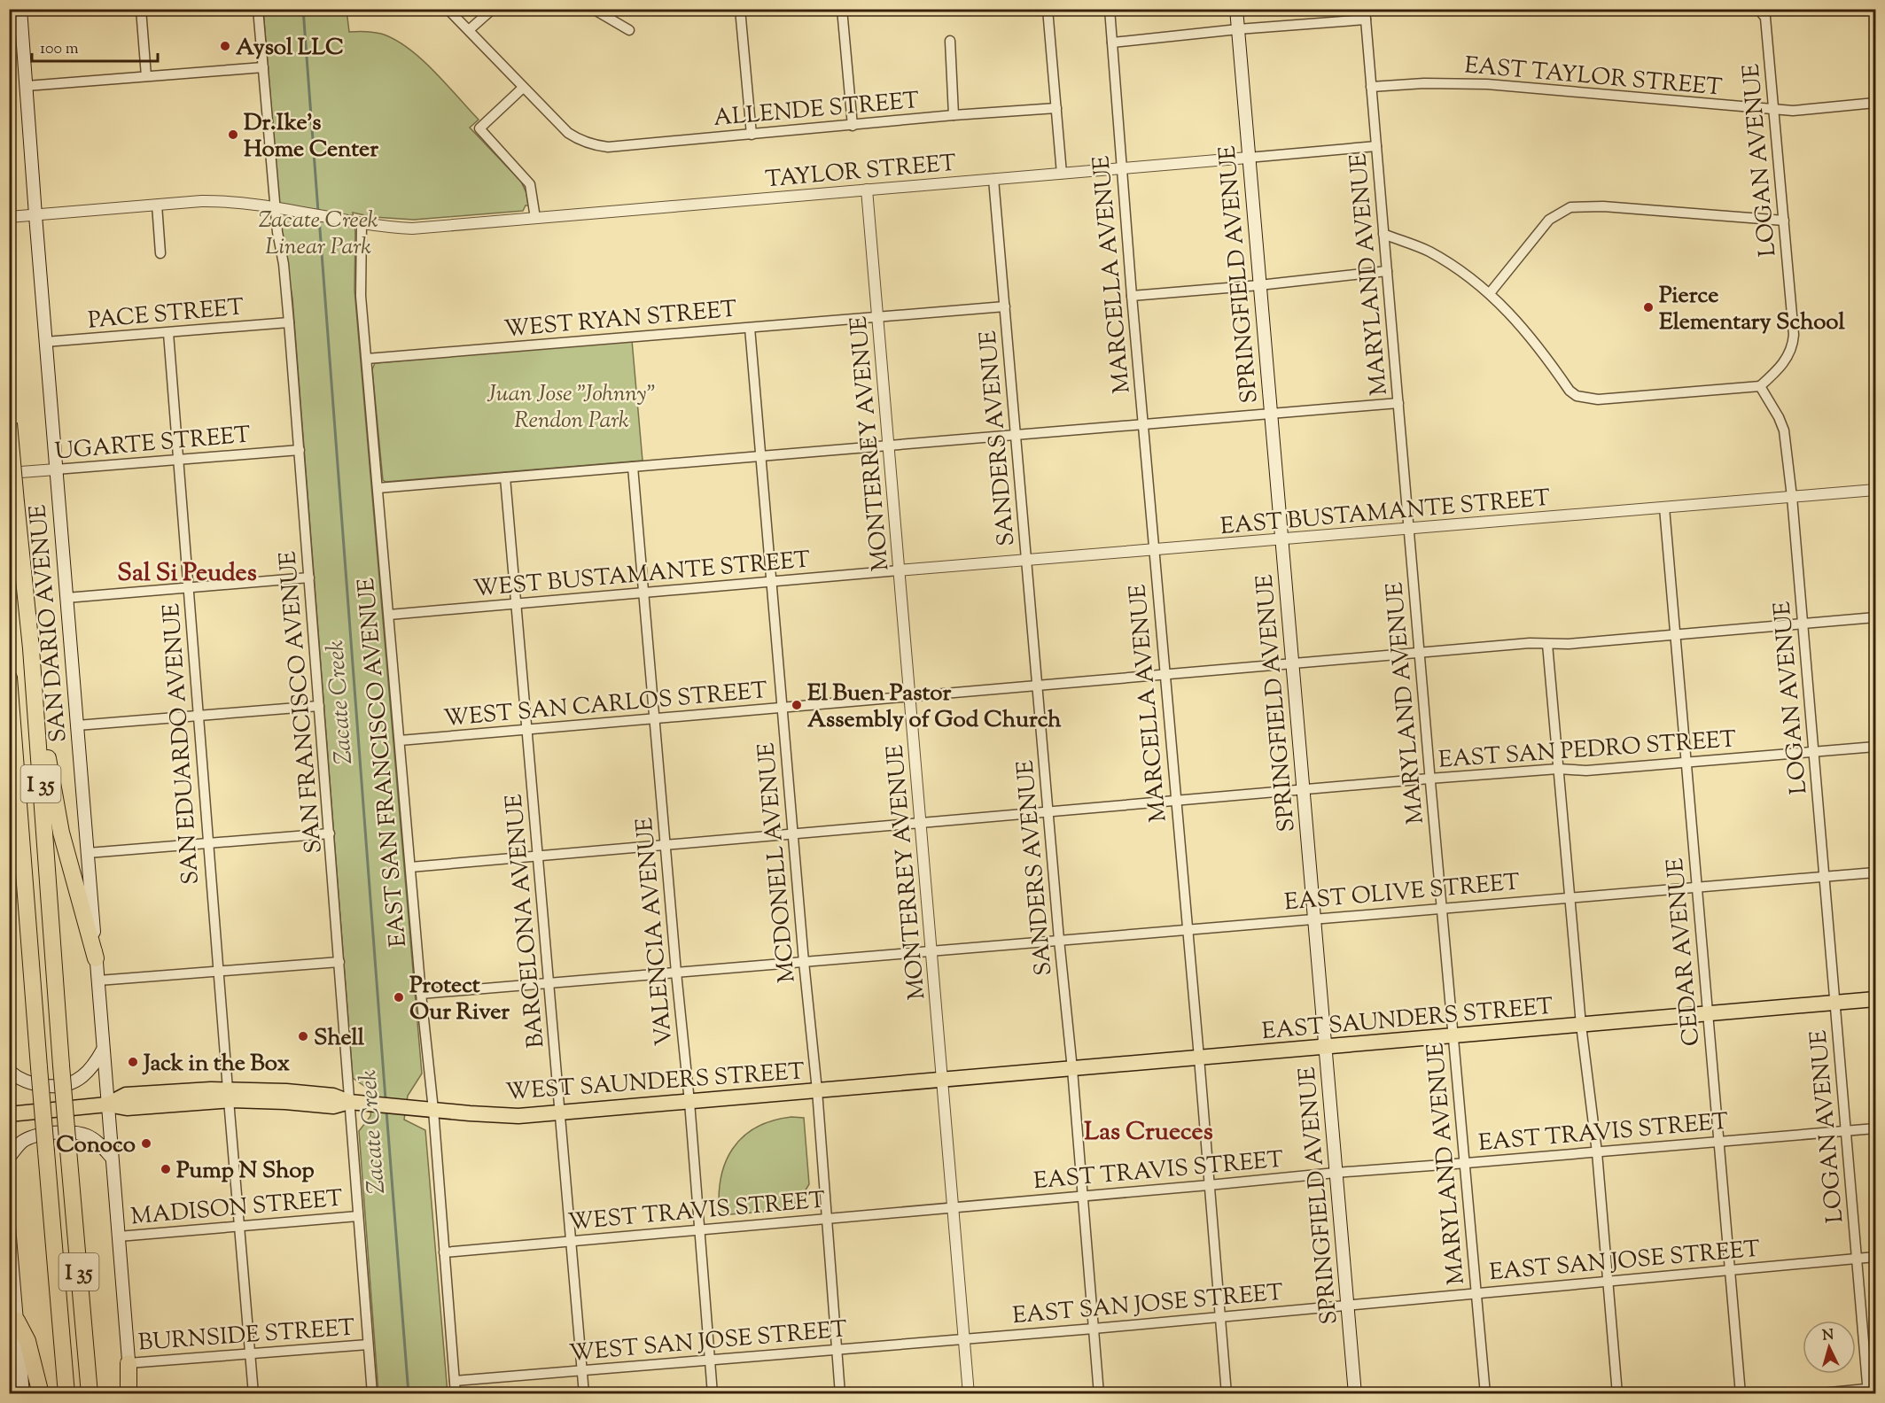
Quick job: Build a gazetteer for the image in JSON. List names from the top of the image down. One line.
{"streets":{"highway":["I 35"],"main road":["SPRINGFIELD AVENUE","SAN DARIO AVENUE","EAST SAUNDERS STREET","WEST SAUNDERS STREET"],"street":["EAST TAYLOR STREET","ALLENDE STREET","LOGAN AVENUE","TAYLOR STREET","MARCELLA AVENUE","MARYLAND AVENUE","PACE STREET","WEST RYAN STREET","SANDERS AVENUE","UGARTE STREET","MONTERREY AVENUE","EAST BUSTAMANTE STREET","WEST BUSTAMANTE STREET","SAN FRANCISCO AVENUE","WEST SAN CARLOS STREET","SAN EDUARDO AVENUE","EAST SAN PEDRO STREET","EAST SAN FRANCISCO AVENUE","MCDONELL AVENUE","EAST OLIVE STREET","BARCELONA AVENUE","VALENCIA AVENUE","CEDAR AVENUE","EAST TRAVIS STREET","MADISON STREET","WEST TRAVIS STREET","EAST SAN JOSE STREET","BURNSIDE STREET","WEST SAN JOSE STREET"]},"crossings":[["EAST TAYLOR STREET","LOGAN AVENUE"],["EAST TAYLOR STREET","MARYLAND AVENUE"],["LOGAN AVENUE","EAST BUSTAMANTE STREET"],["LOGAN AVENUE","WEST SAN CARLOS STREET"],["LOGAN AVENUE","EAST SAN PEDRO STREET"],["LOGAN AVENUE","EAST OLIVE STREET"],["LOGAN AVENUE","EAST SAUNDERS STREET"],["LOGAN AVENUE","EAST TRAVIS STREET"],["LOGAN AVENUE","EAST SAN JOSE STREET"],["TAYLOR STREET","MARCELLA AVENUE"],["TAYLOR STREET","SPRINGFIELD AVENUE"],["TAYLOR STREET","MARYLAND AVENUE"],["TAYLOR STREET","SANDERS AVENUE"],["TAYLOR STREET","MONTERREY AVENUE"],["TAYLOR STREET","SAN DARIO AVENUE"],["TAYLOR STREET","SAN FRANCISCO AVENUE"],["TAYLOR STREET","EAST SAN FRANCISCO AVENUE"],["MARCELLA AVENUE","EAST BUSTAMANTE STREET"],["MARCELLA AVENUE","WEST SAN CARLOS STREET"],["MARCELLA AVENUE","EAST SAN PEDRO STREET"],["MARCELLA AVENUE","EAST OLIVE STREET"],["MARCELLA AVENUE","EAST SAUNDERS STREET"],["MARCELLA AVENUE","EAST TRAVIS STREET"],["MARCELLA AVENUE","EAST SAN JOSE STREET"],["SPRINGFIELD AVENUE","EAST BUSTAMANTE STREET"],["SPRINGFIELD AVENUE","WEST SAN CARLOS STREET"],["SPRINGFIELD AVENUE","EAST SAN PEDRO STREET"],["SPRINGFIELD AVENUE","EAST OLIVE STREET"],["SPRINGFIELD AVENUE","EAST SAUNDERS STREET"],["SPRINGFIELD AVENUE","EAST TRAVIS STREET"],["SPRINGFIELD AVENUE","EAST SAN JOSE STREET"],["MARYLAND AVENUE","EAST BUSTAMANTE STREET"],["MARYLAND AVENUE","WEST SAN CARLOS STREET"],["MARYLAND AVENUE","EAST SAN PEDRO STREET"],["MARYLAND AVENUE","EAST OLIVE STREET"],["MARYLAND AVENUE","EAST SAUNDERS STREET"],["MARYLAND AVENUE","EAST TRAVIS STREET"],["MARYLAND AVENUE","EAST SAN JOSE STREET"],["PACE STREET","SAN DARIO AVENUE"],["PACE STREET","SAN FRANCISCO AVENUE"],["PACE STREET","SAN EDUARDO AVENUE"],["WEST RYAN STREET","SANDERS AVENUE"],["WEST RYAN STREET","MONTERREY AVENUE"],["WEST RYAN STREET","EAST SAN FRANCISCO AVENUE"],["WEST RYAN STREET","MCDONELL AVENUE"],["SANDERS AVENUE","EAST BUSTAMANTE STREET"],["SANDERS AVENUE","WEST SAN CARLOS STREET"],["SANDERS AVENUE","EAST SAN PEDRO STREET"],["SANDERS AVENUE","EAST OLIVE STREET"],["SANDERS AVENUE","EAST SAUNDERS STREET"],["SANDERS AVENUE","EAST TRAVIS STREET"],["SANDERS AVENUE","EAST SAN JOSE STREET"],["UGARTE STREET","SAN DARIO AVENUE"],["UGARTE STREET","SAN FRANCISCO AVENUE"],["UGARTE STREET","SAN EDUARDO AVENUE"],["MONTERREY AVENUE","EAST BUSTAMANTE STREET"],["MONTERREY AVENUE","WEST BUSTAMANTE STREET"],["MONTERREY AVENUE","WEST SAN CARLOS STREET"],["MONTERREY AVENUE","EAST SAN PEDRO STREET"],["MONTERREY AVENUE","EAST OLIVE STREET"],["MONTERREY AVENUE","EAST SAUNDERS STREET"],["MONTERREY AVENUE","WEST SAUNDERS STREET"],["MONTERREY AVENUE","EAST TRAVIS STREET"],["MONTERREY AVENUE","WEST TRAVIS STREET"],["MONTERREY AVENUE","EAST SAN JOSE STREET"],["MONTERREY AVENUE","WEST SAN JOSE STREET"],["EAST BUSTAMANTE STREET","WEST BUSTAMANTE STREET"],["EAST BUSTAMANTE STREET","CEDAR AVENUE"],["WEST BUSTAMANTE STREET","EAST SAN FRANCISCO AVENUE"],["WEST BUSTAMANTE STREET","MCDONELL AVENUE"],["WEST BUSTAMANTE STREET","BARCELONA AVENUE"],["WEST BUSTAMANTE STREET","VALENCIA AVENUE"],["SAN DARIO AVENUE","WEST SAUNDERS STREET"],["SAN DARIO AVENUE","MADISON STREET"],["SAN DARIO AVENUE","BURNSIDE STREET"],["SAN FRANCISCO AVENUE","WEST SAUNDERS STREET"],["SAN FRANCISCO AVENUE","MADISON STREET"],["SAN FRANCISCO AVENUE","BURNSIDE STREET"],["WEST SAN CARLOS STREET","EAST SAN FRANCISCO AVENUE"],["WEST SAN CARLOS STREET","MCDONELL AVENUE"],["WEST SAN CARLOS STREET","BARCELONA AVENUE"],["WEST SAN CARLOS STREET","VALENCIA AVENUE"],["WEST SAN CARLOS STREET","CEDAR AVENUE"],["SAN EDUARDO AVENUE","WEST SAUNDERS STREET"],["SAN EDUARDO AVENUE","MADISON STREET"],["SAN EDUARDO AVENUE","BURNSIDE STREET"],["EAST SAN PEDRO STREET","EAST SAN FRANCISCO AVENUE"],["EAST SAN PEDRO STREET","MCDONELL AVENUE"],["EAST SAN PEDRO STREET","BARCELONA AVENUE"],["EAST SAN PEDRO STREET","VALENCIA AVENUE"],["EAST SAN PEDRO STREET","CEDAR AVENUE"],["EAST SAN FRANCISCO AVENUE","EAST OLIVE STREET"],["EAST SAN FRANCISCO AVENUE","WEST SAUNDERS STREET"],["EAST SAN FRANCISCO AVENUE","WEST TRAVIS STREET"],["EAST SAN FRANCISCO AVENUE","WEST SAN JOSE STREET"],["MCDONELL AVENUE","EAST OLIVE STREET"],["MCDONELL AVENUE","WEST SAUNDERS STREET"],["MCDONELL AVENUE","WEST TRAVIS STREET"],["MCDONELL AVENUE","WEST SAN JOSE STREET"],["EAST OLIVE STREET","BARCELONA AVENUE"],["EAST OLIVE STREET","VALENCIA AVENUE"],["EAST OLIVE STREET","CEDAR AVENUE"],["BARCELONA AVENUE","WEST SAUNDERS STREET"],["BARCELONA AVENUE","WEST TRAVIS STREET"],["BARCELONA AVENUE","WEST SAN JOSE STREET"],["VALENCIA AVENUE","WEST SAUNDERS STREET"],["VALENCIA AVENUE","WEST TRAVIS STREET"],["VALENCIA AVENUE","WEST SAN JOSE STREET"],["CEDAR AVENUE","EAST SAUNDERS STREET"],["CEDAR AVENUE","EAST TRAVIS STREET"],["CEDAR AVENUE","EAST SAN JOSE STREET"],["EAST SAUNDERS STREET","WEST SAUNDERS STREET"],["EAST TRAVIS STREET","WEST TRAVIS STREET"],["EAST SAN JOSE STREET","WEST SAN JOSE STREET"]],"districts":["Sal Si Peudes","Las Crueces"],"water":["Zacate Creek"],"parks":["Zacate Creek Linear Park","Juan Jose \"Johnny\" Rendon Park"],"places":["Aysol LLC","Dr.Ike's Home Center","Pierce Elementary School","El Buen Pastor Assembly of God Church","Protect Our River","Shell","Jack in the Box","Conoco","Pump N Shop"],"scale_bar":"100 m","north":"top"}
